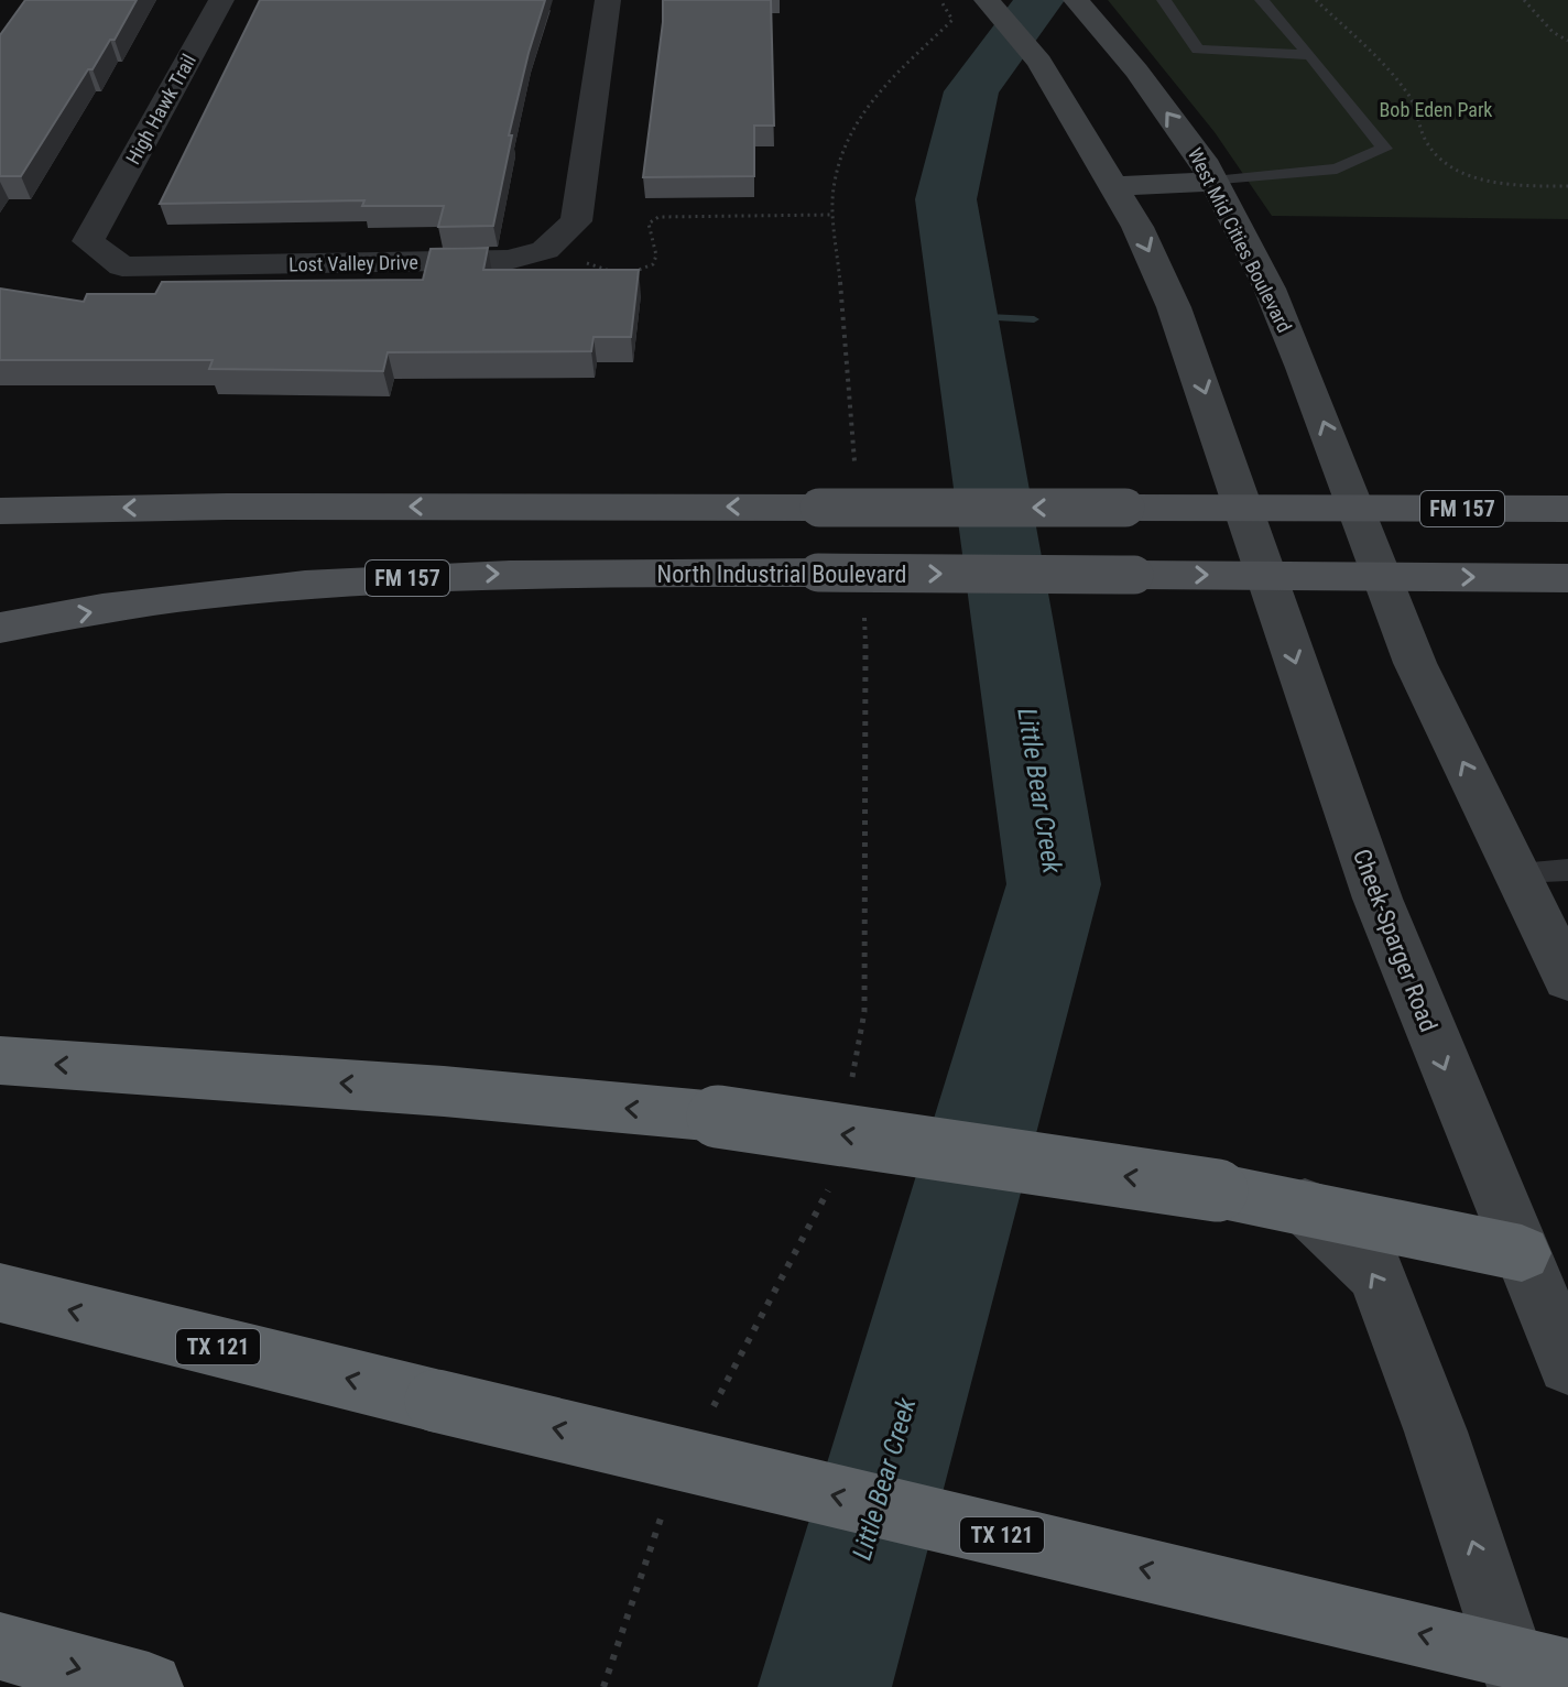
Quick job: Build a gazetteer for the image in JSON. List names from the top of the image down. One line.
{"streets":{"highway":["TX 121"],"main road":["West Mid Cities Boulevard","FM 157","North Industrial Boulevard","Cheek-Sparger Road"],"street":["High Hawk Trail","Lost Valley Drive"]},"crossings":[["High Hawk Trail","Lost Valley Drive"],["West Mid Cities Boulevard","FM 157"],["FM 157","Cheek-Sparger Road"],["North Industrial Boulevard","Cheek-Sparger Road"]],"water":["Little Bear Creek"],"parks":["Bob Eden Park"]}
